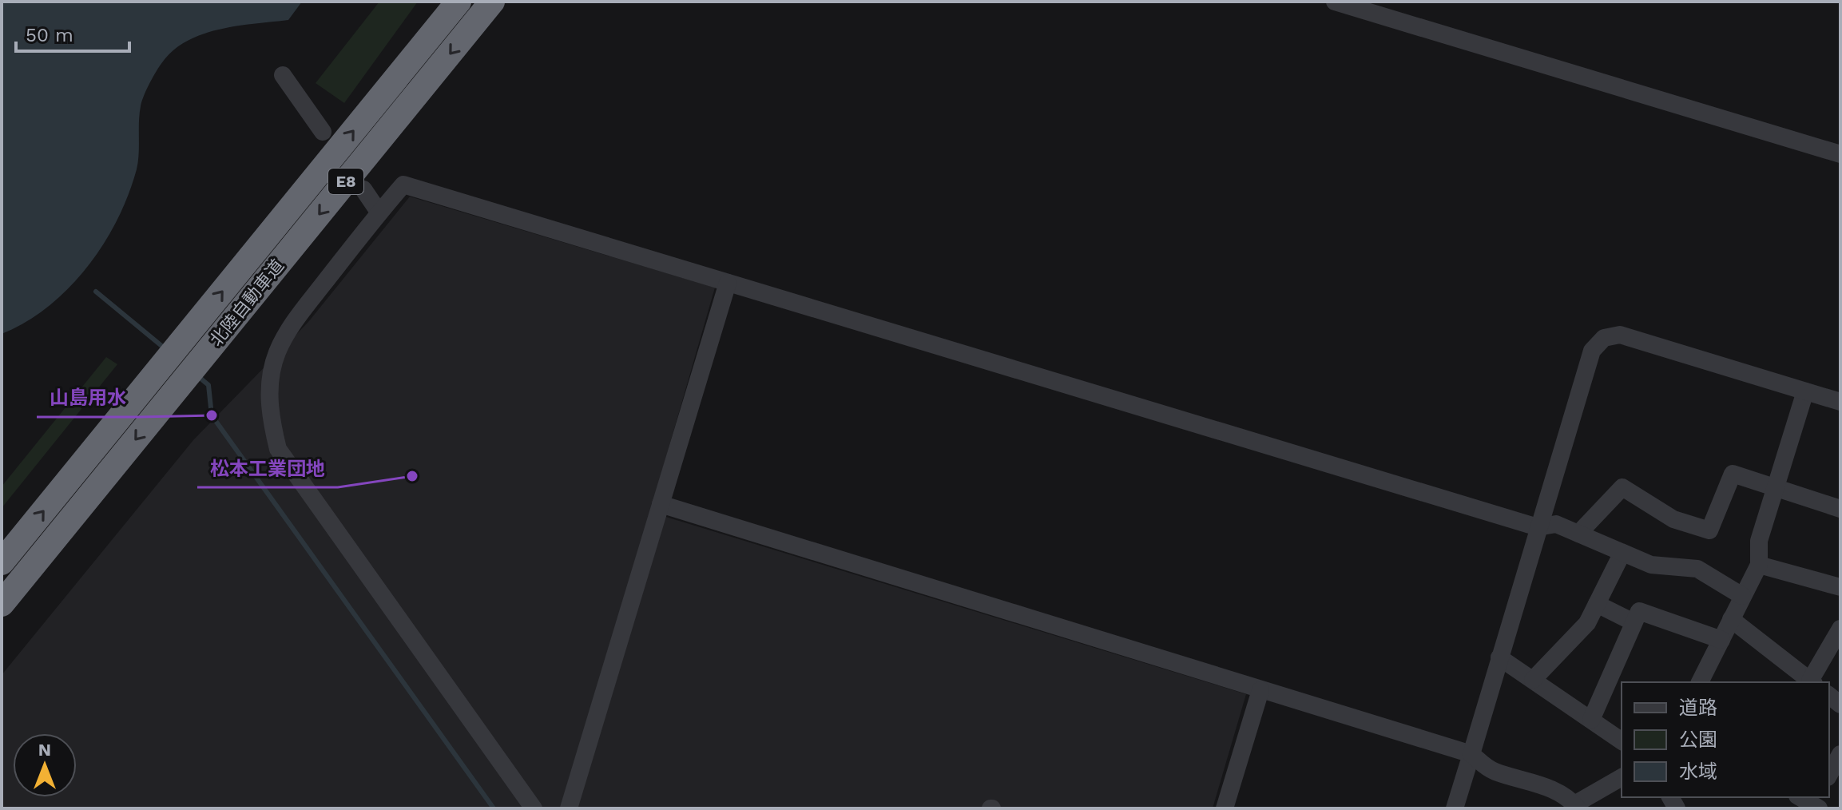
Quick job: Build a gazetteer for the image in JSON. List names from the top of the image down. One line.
{"streets":{"highway":["E8","北陸自動車道"]},"places":["山島用水","松本工業団地"],"legend":["道路","公園","水域"],"scale_bar":"50 m","north":"top"}
